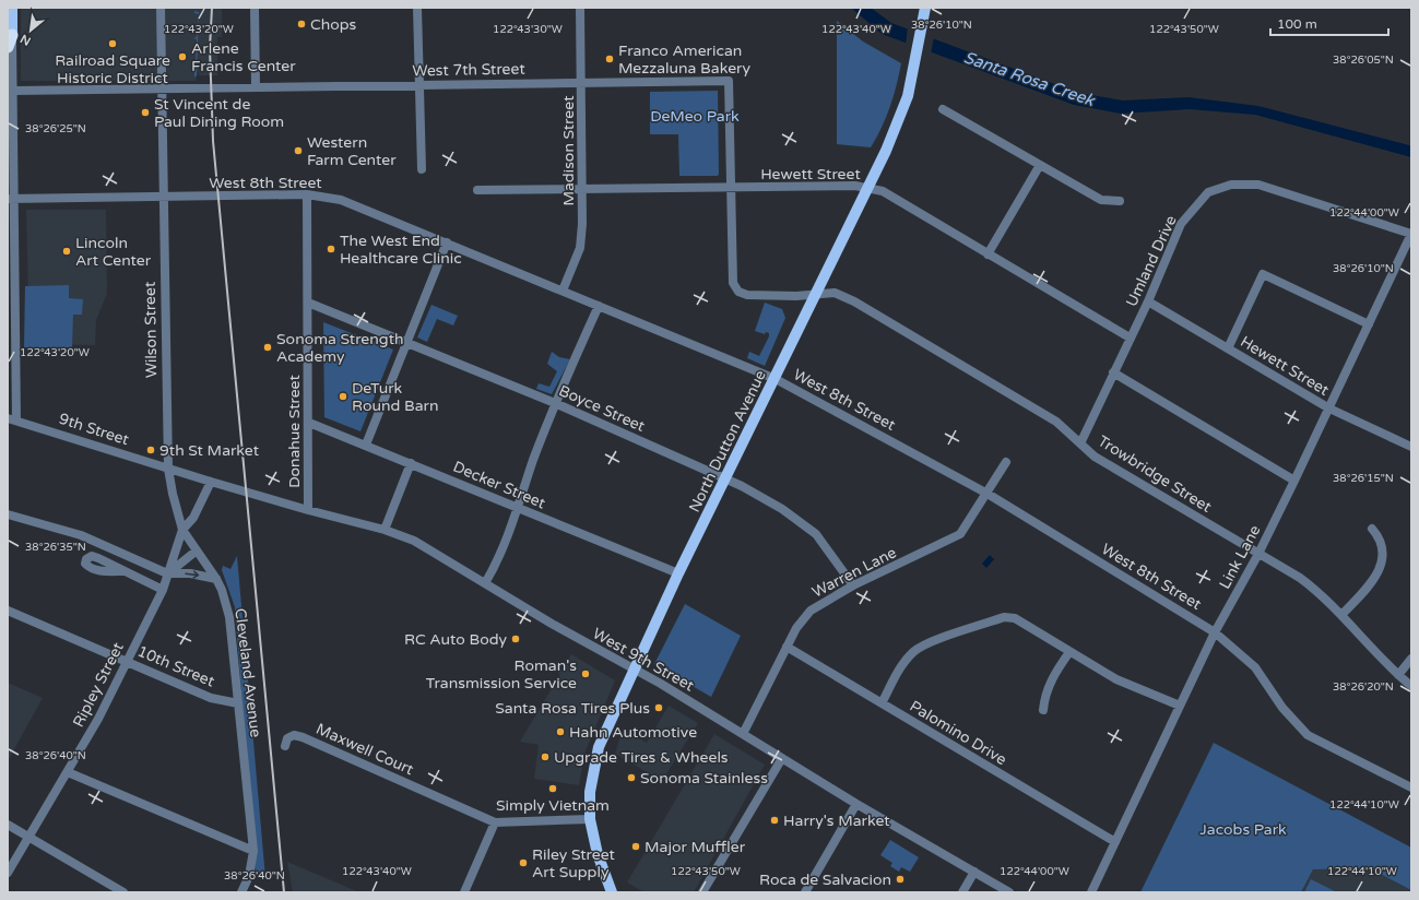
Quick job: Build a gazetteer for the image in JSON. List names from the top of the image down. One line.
{"streets":{"main road":["North Dutton Avenue"],"street":["West 7th Street","Madison Street","Hewett Street","West 8th Street","Umland Drive","Wilson Street","Boyce Street","9th Street","Donahue Street","Trowbridge Street","Decker Street","Link Lane","Warren Lane","West 9th Street","10th Street","Cleveland Avenue","Ripley Street","Palomino Drive","Maxwell Court"]},"crossings":[["West 7th Street","Madison Street"],["West 7th Street","Hewett Street"],["West 7th Street","Wilson Street"],["West 7th Street","Trowbridge Street"],["Madison Street","Hewett Street"],["Madison Street","West 8th Street"],["Hewett Street","Umland Drive"],["Hewett Street","North Dutton Avenue"],["Hewett Street","Trowbridge Street"],["Hewett Street","Link Lane"],["West 8th Street","Wilson Street"],["West 8th Street","Donahue Street"],["West 8th Street","North Dutton Avenue"],["West 8th Street","Link Lane"],["West 8th Street","Warren Lane"],["Umland Drive","Trowbridge Street"],["Umland Drive","Link Lane"],["Wilson Street","9th Street"],["Wilson Street","Cleveland Avenue"],["Boyce Street","Donahue Street"],["Boyce Street","North Dutton Avenue"],["Boyce Street","Warren Lane"],["9th Street","West 9th Street"],["9th Street","Cleveland Avenue"],["9th Street","Ripley Street"],["Donahue Street","Decker Street"],["Donahue Street","West 9th Street"],["North Dutton Avenue","Trowbridge Street"],["North Dutton Avenue","Decker Street"],["North Dutton Avenue","West 9th Street"],["North Dutton Avenue","Maxwell Court"],["Trowbridge Street","Link Lane"],["Link Lane","Palomino Drive"],["Warren Lane","West 9th Street"],["Warren Lane","Palomino Drive"],["10th Street","Cleveland Avenue"],["10th Street","Ripley Street"],["Cleveland Avenue","Ripley Street"]],"water":["Santa Rosa Creek"],"parks":["DeMeo Park","Jacobs Park"],"places":["Chops","Railroad Square Historic District","Arlene Francis Center","Franco American Mezzaluna Bakery","St Vincent de Paul Dining Room","Western Farm Center","The West End Healthcare Clinic","Lincoln Art Center","Sonoma Strength Academy","DeTurk Round Barn","9th St Market","RC Auto Body","Roman's Transmission Service","Santa Rosa Tires Plus","Hahn Automotive","Upgrade Tires & Wheels","Sonoma Stainless","Simply Vietnam","Harry's Market","Major Muffler","Riley Street Art Supply","Roca de Salvacion"],"scale_bar":"100 m","north":"bottom left","coordinates":["38°26'10\"N","122°43'20\"W","122°43'30\"W","122°43'40\"W","122°43'50\"W","38°26'05\"N","38°26'25\"N","122°44'00\"W","38°26'15\"N","38°26'35\"N","38°26'20\"N","38°26'40\"N","122°44'10\"W"]}
